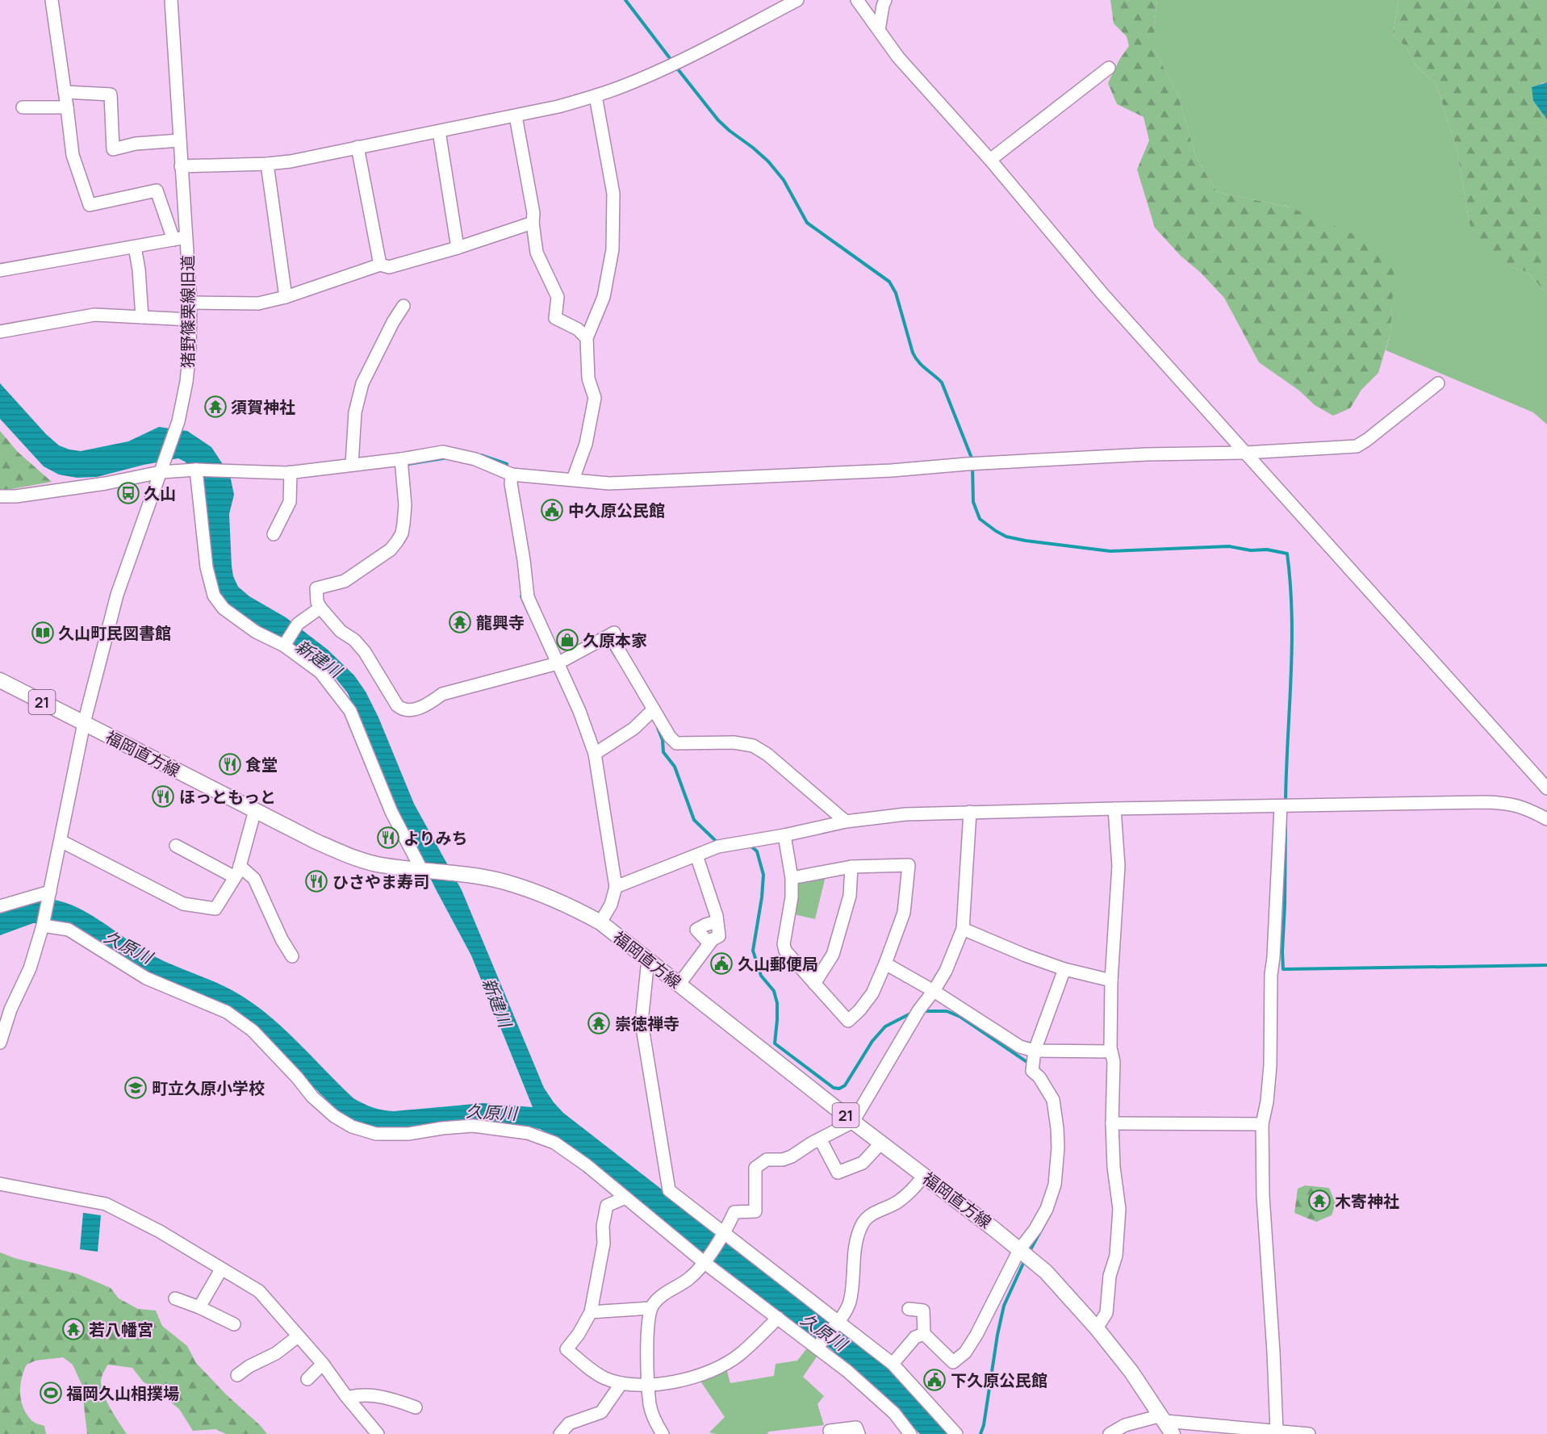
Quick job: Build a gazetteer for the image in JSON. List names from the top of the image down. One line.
{"streets":{"main road":["21","福岡直方線"],"street":["猪野篠栗線旧道"]},"crossings":[["猪野篠栗線旧道","福岡直方線"]],"water":["新建川","久原川"],"places":{"temple":["須賀神社","龍興寺","崇徳禅寺","木寄神社","若八幡宮"],"bus stop":["久山"],"public building":["中久原公民館","久山郵便局","下久原公民館"],"library":["久山町民図書館"],"shop":["久原本家"],"restaurant":["食堂","ほっともっと","よりみち","ひさやま寿司"],"school or university":["町立久原小学校"],"sports":["福岡久山相撲場"]}}
